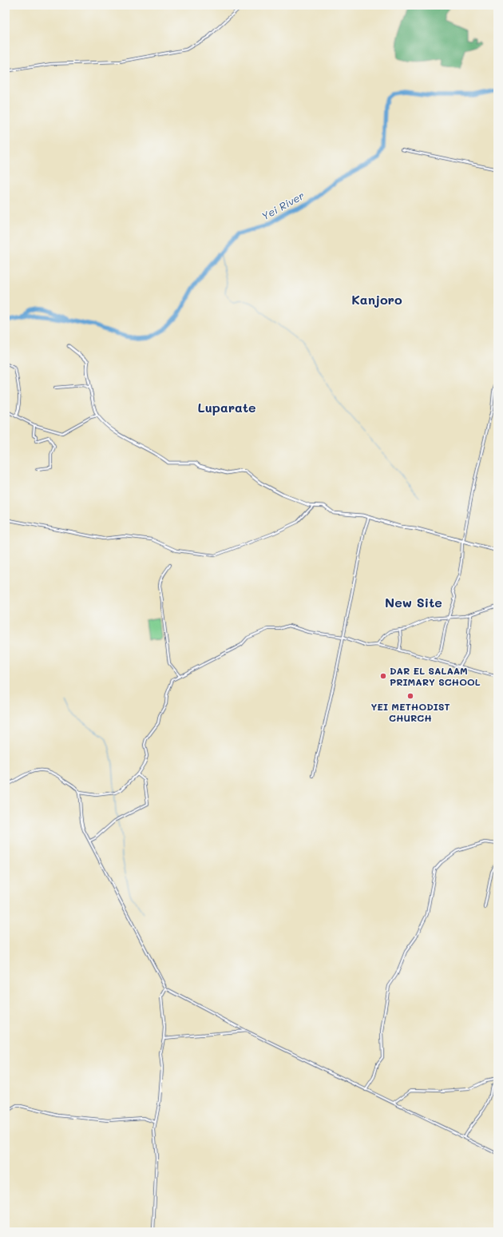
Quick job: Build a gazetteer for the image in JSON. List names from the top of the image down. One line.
{"districts":["Kanjoro","Luparate","New Site"],"water":["Yei River"],"places":["DAR EL SALAAM PRIMARY SCHOOL","YEI METHODIST CHURCH"]}
